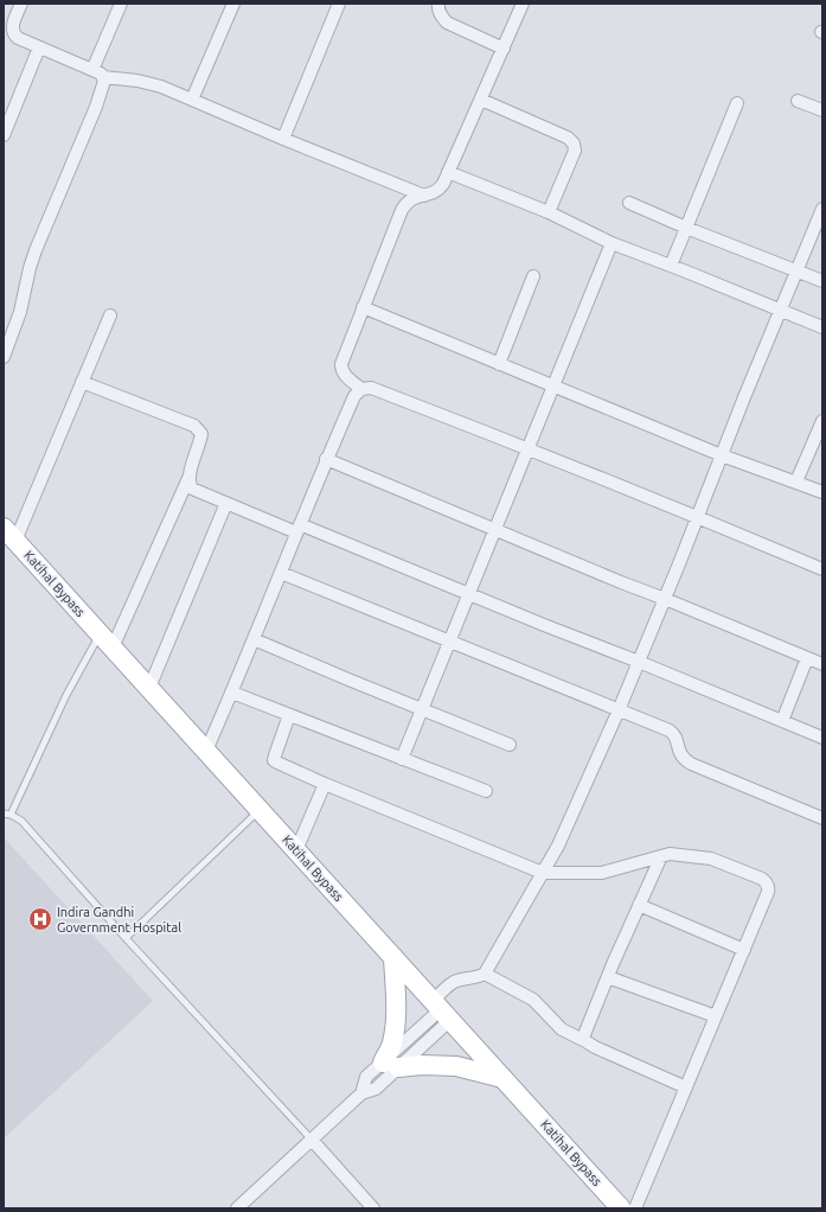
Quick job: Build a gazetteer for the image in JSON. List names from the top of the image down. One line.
{"streets":{"main road":["Katihal Bypass"]},"places":{"hospital":["Indira Gandhi Government Hospital"]}}
